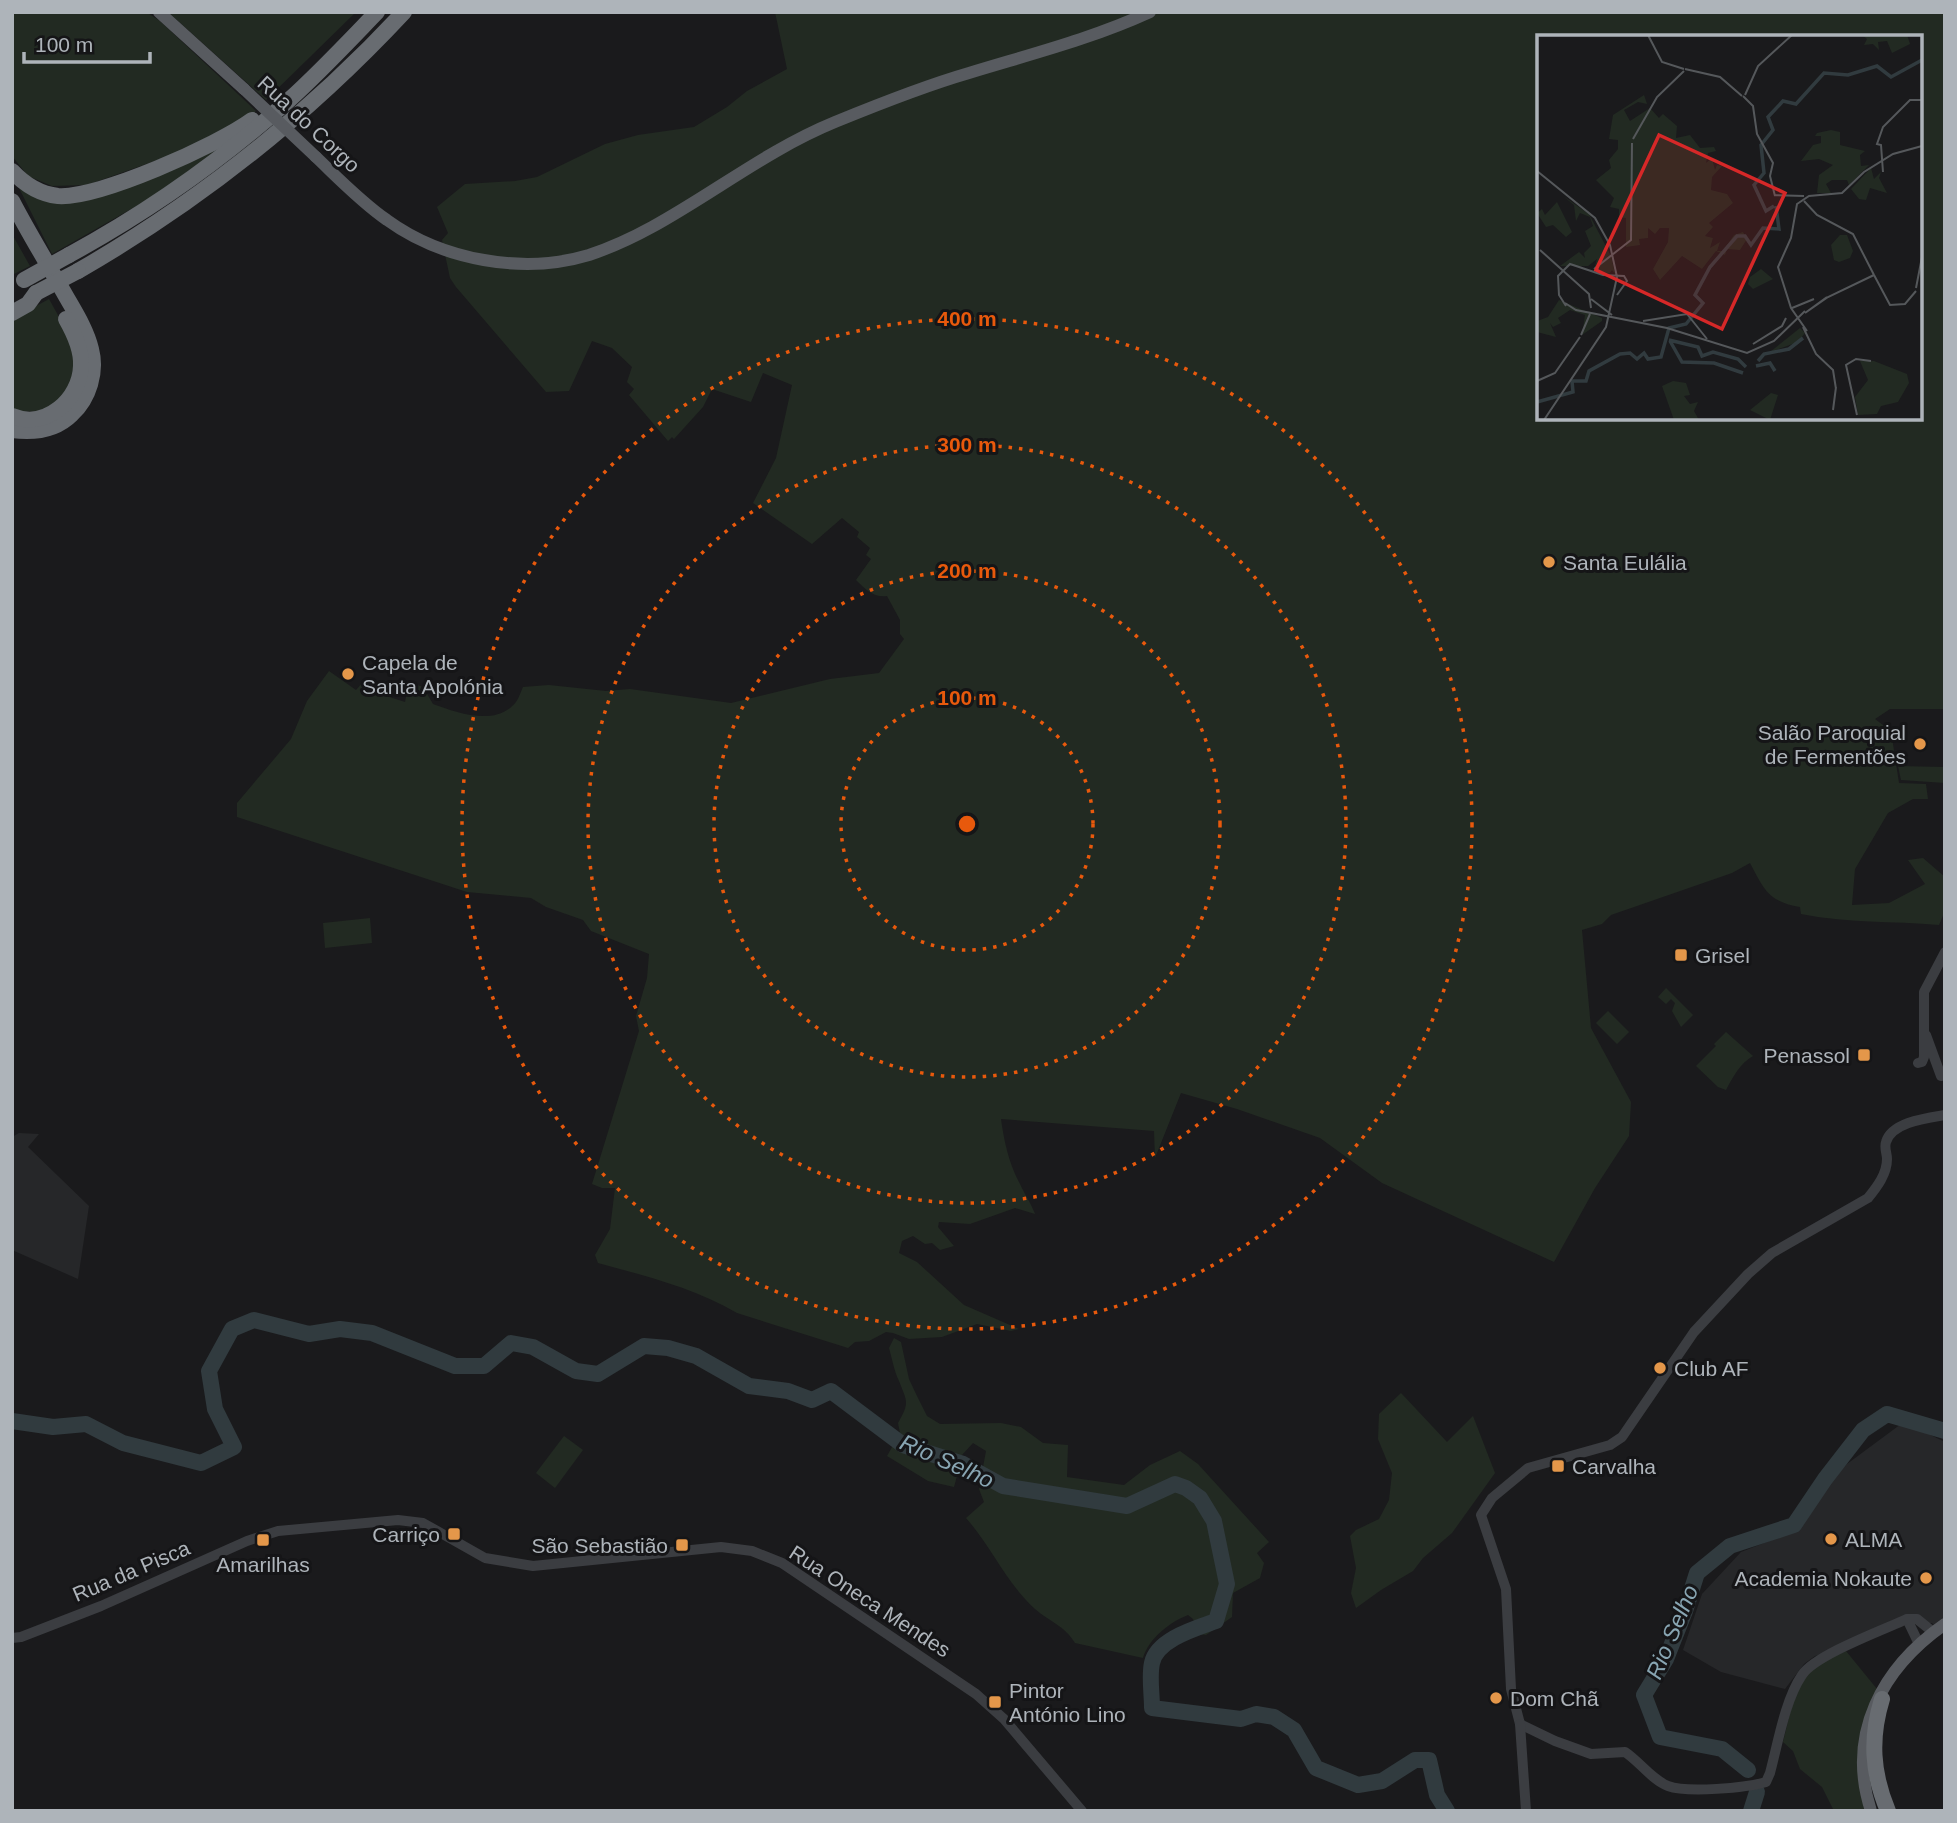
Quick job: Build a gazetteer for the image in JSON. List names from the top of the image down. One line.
{"streets":{"main road":["Rua do Corgo"],"street":["Rua da Pisca","Rua Oneca Mendes"]},"crossings":[["Rua da Pisca","Rua Oneca Mendes"]],"water":["Rio Selho"],"places":{"other":["Santa Eulália","Capela de Santa Apolónia","Salão Paroquial de Fermentões","Club AF","ALMA","Academia Nokaute","Dom Chã"],"transit":["Grisel","Penassol","Carvalha","Carriço","Amarilhas","São Sebastião","Pintor António Lino"]},"scale_bar":"100 m","rings":["400 m","300 m","200 m","100 m"]}
